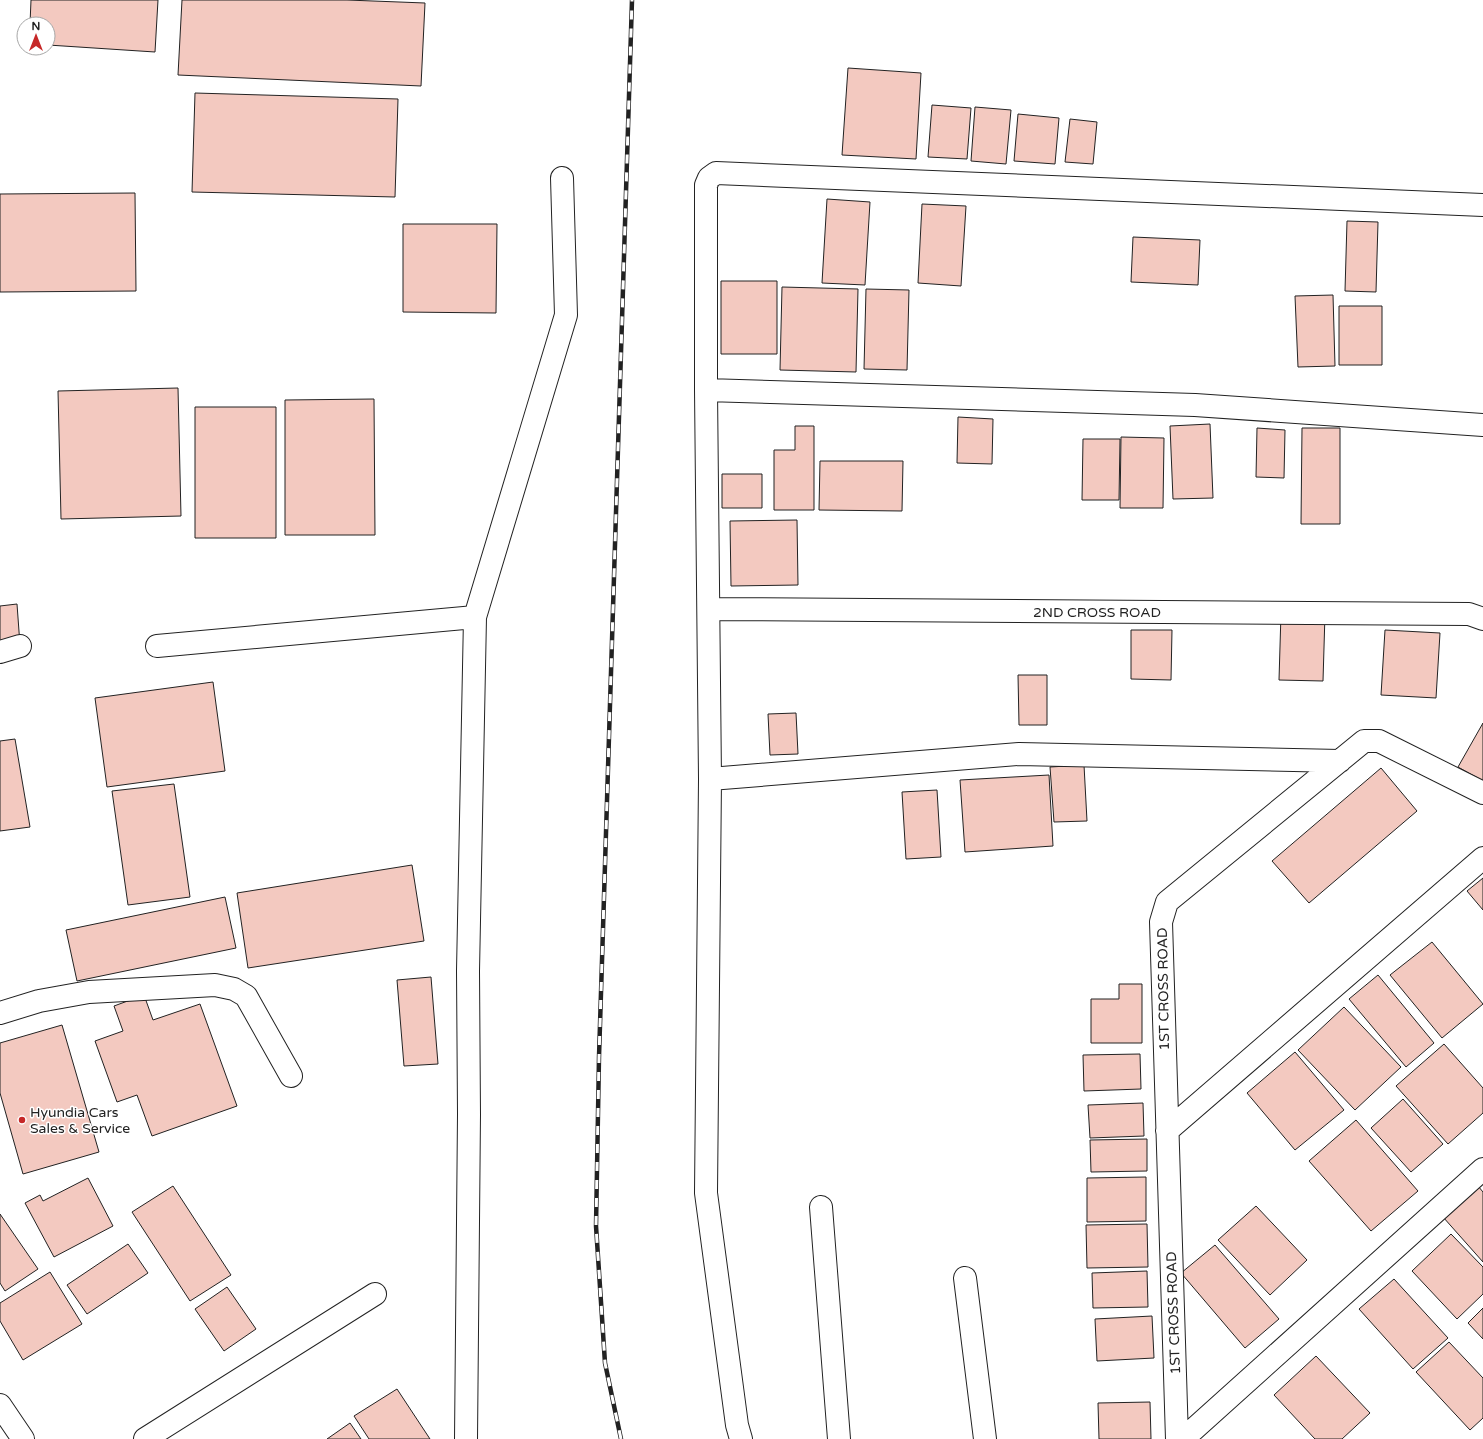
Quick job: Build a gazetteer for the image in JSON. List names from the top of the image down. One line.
{"streets":{"street":["2ND CROSS ROAD","1ST CROSS ROAD"]},"places":["Hyundia Cars Sales & Service"],"north":"top"}
